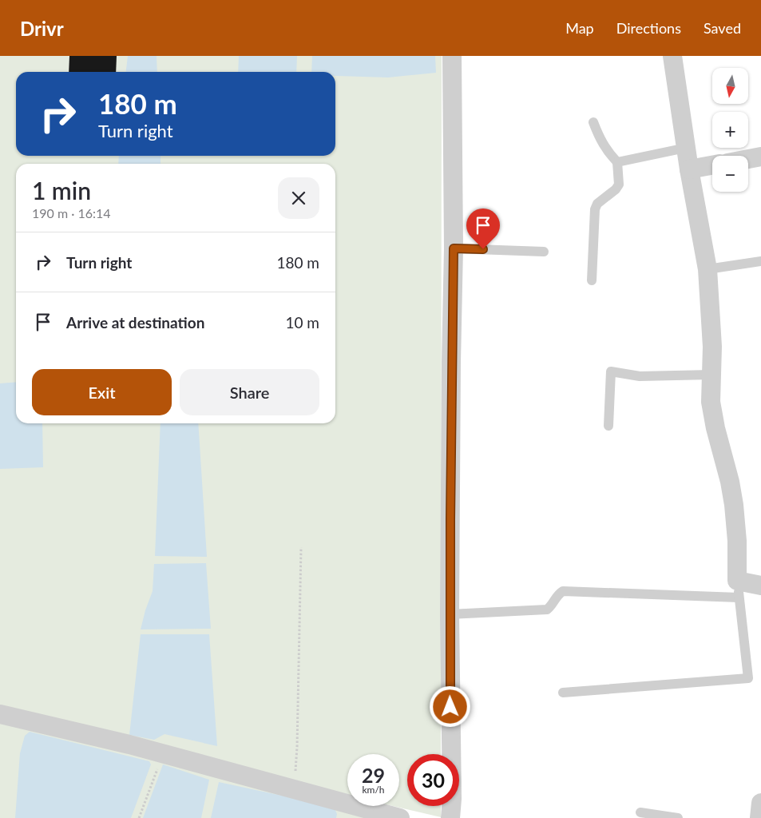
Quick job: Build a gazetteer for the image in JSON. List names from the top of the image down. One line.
{"north":"bottom","page":{"header":"Drivr","nav":["Map","Directions","Saved"],"map_buttons":["+","−"],"turn":["180 m","Turn right"],"heading":["1 min","190 m · 16:14"],"list":[{"name":"Turn right","value":"180 m"},{"name":"Arrive at destination","value":"10 m"}],"buttons":["Exit","Share"],"speed":"29 km/h","limit":"30"}}
